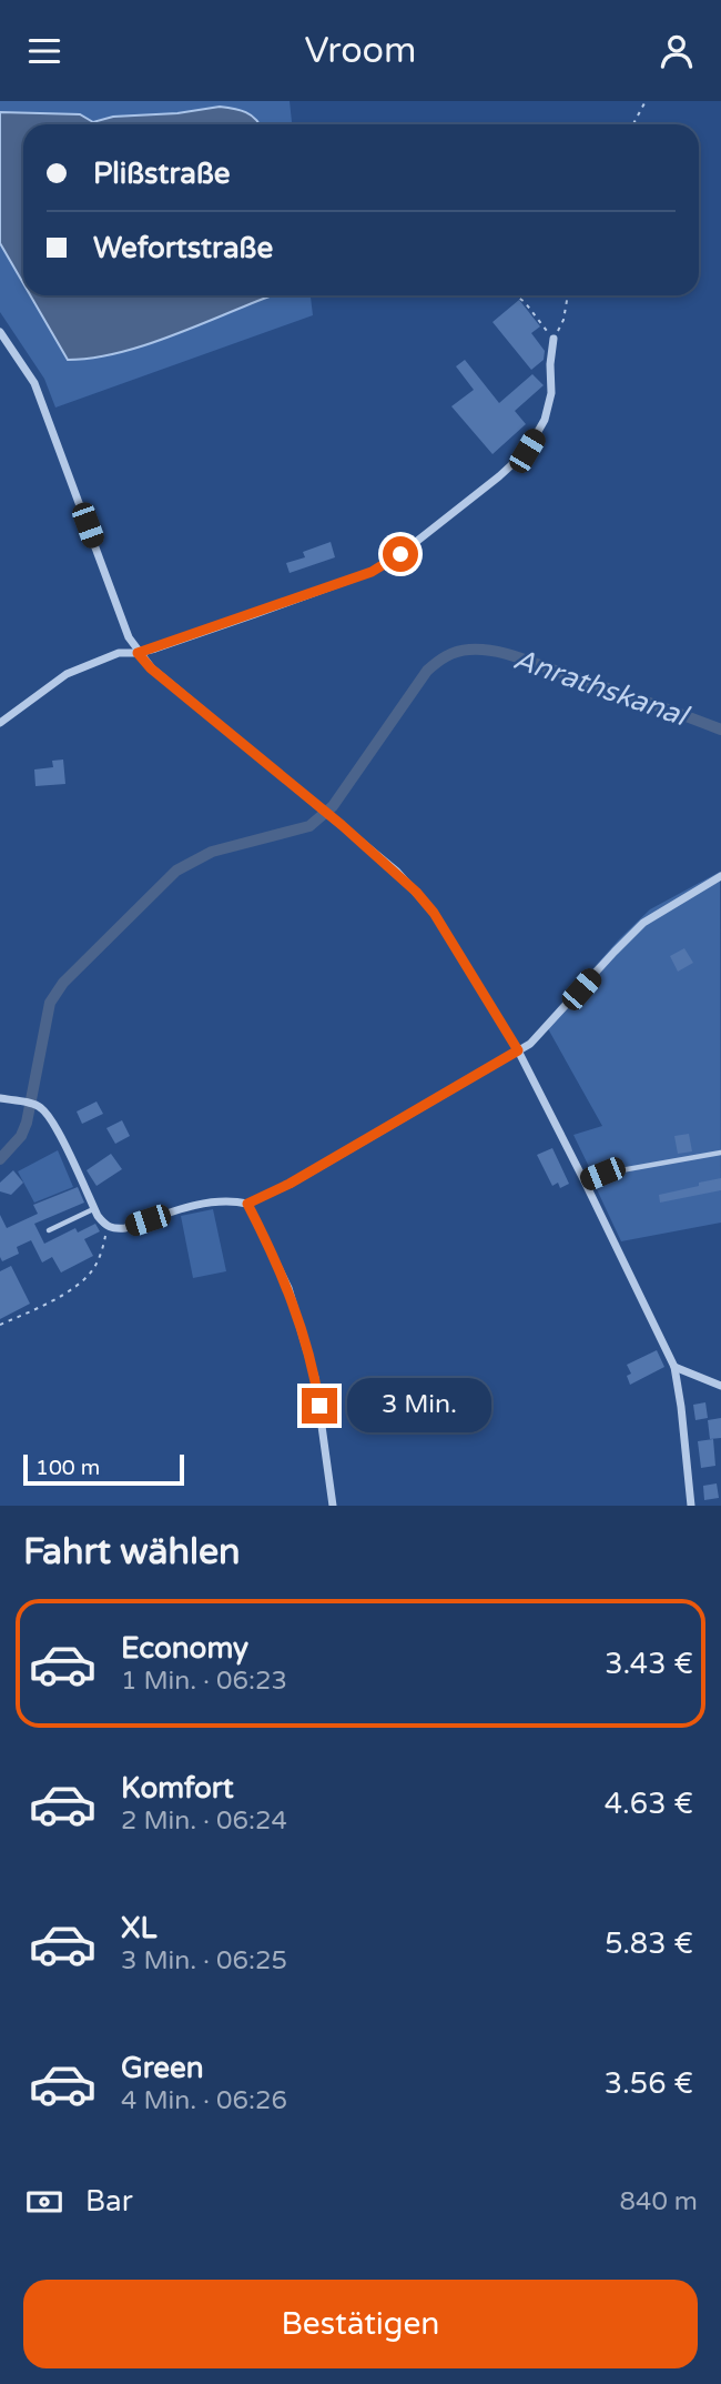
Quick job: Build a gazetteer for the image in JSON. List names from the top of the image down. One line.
{"water":["Anrathskanal"],"scale_bar":"100 m","page":{"header":"Vroom","banner":["Plißstraße","Wefortstraße"],"bubble":"3 Min.","scale":"100 m","heading":"Fahrt wählen","list":[{"name":"Economy","note":"1 Min. · 06:23","value":"3.43 €"},{"name":"Komfort","note":"2 Min. · 06:24","value":"4.63 €"},{"name":"XL","note":"3 Min. · 06:25","value":"5.83 €"},{"name":"Green","note":"4 Min. · 06:26","value":"3.56 €"}],"pay":["Bar","840 m"],"buttons":"Bestätigen"}}
